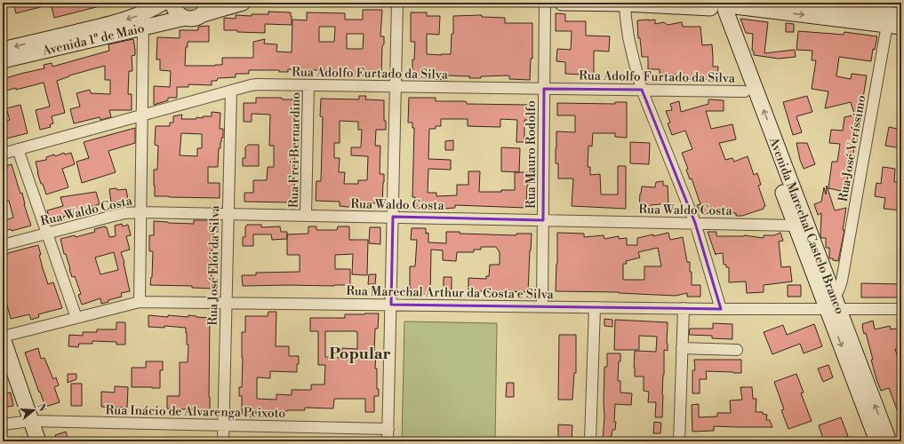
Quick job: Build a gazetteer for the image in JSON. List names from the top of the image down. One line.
{"streets":{"street":["Avenida 1º de Maio","Rua Adolfo Furtado da Silva","Rua José Veríssimo","Rua Frei Bernardino","Rua Mauro Rodolfo","Rua Waldo Costa","Avenida Marechal Castelo Branco","Rua José Elói da Silva","Rua Marechal Arthur da Costa e Silva","Rua Inácio de Alvarenga Peixoto"]},"crossings":[["Rua Adolfo Furtado da Silva","Rua Frei Bernardino"],["Rua Adolfo Furtado da Silva","Rua Mauro Rodolfo"],["Rua Adolfo Furtado da Silva","Avenida Marechal Castelo Branco"],["Rua Adolfo Furtado da Silva","Rua José Elói da Silva"],["Rua José Veríssimo","Avenida Marechal Castelo Branco"],["Rua José Veríssimo","Rua Marechal Arthur da Costa e Silva"],["Rua Frei Bernardino","Rua Waldo Costa"],["Rua Mauro Rodolfo","Rua Waldo Costa"],["Rua Mauro Rodolfo","Rua Marechal Arthur da Costa e Silva"],["Rua Waldo Costa","Avenida Marechal Castelo Branco"],["Rua Waldo Costa","Rua José Elói da Silva"],["Avenida Marechal Castelo Branco","Rua Marechal Arthur da Costa e Silva"],["Rua José Elói da Silva","Rua Marechal Arthur da Costa e Silva"],["Rua José Elói da Silva","Rua Inácio de Alvarenga Peixoto"]],"districts":["Popular"],"north":"right"}
